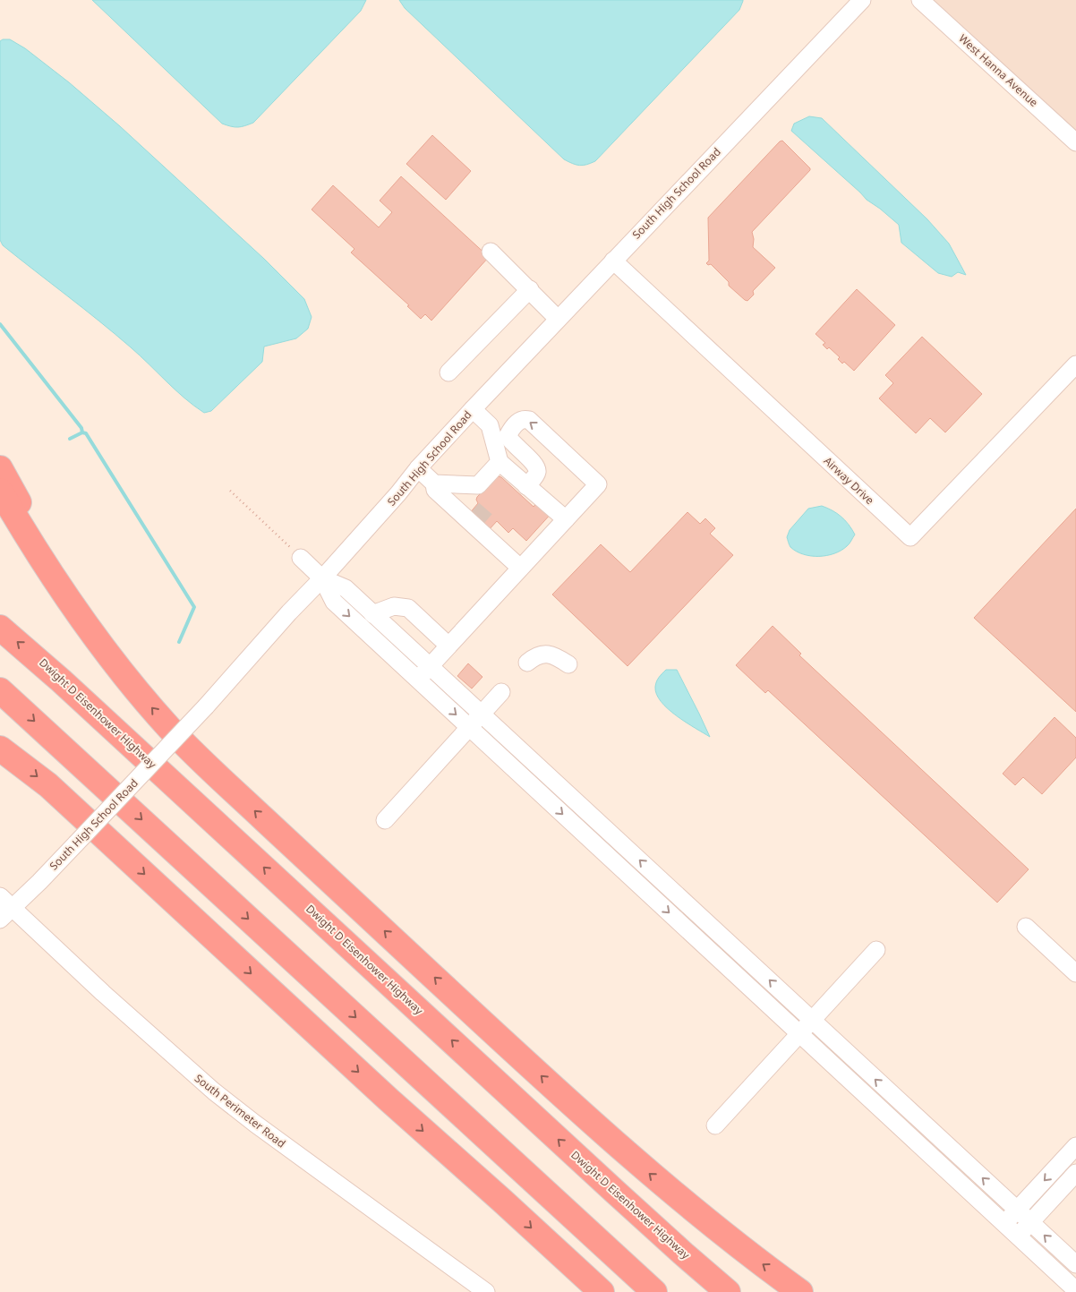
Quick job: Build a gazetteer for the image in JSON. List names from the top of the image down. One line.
{"streets":{"highway":["Dwight D Eisenhower Highway"],"street":["West Hanna Avenue","South High School Road","Airway Drive","South Perimeter Road"]},"crossings":[["South High School Road","Airway Drive"],["South High School Road","South Perimeter Road"]]}
